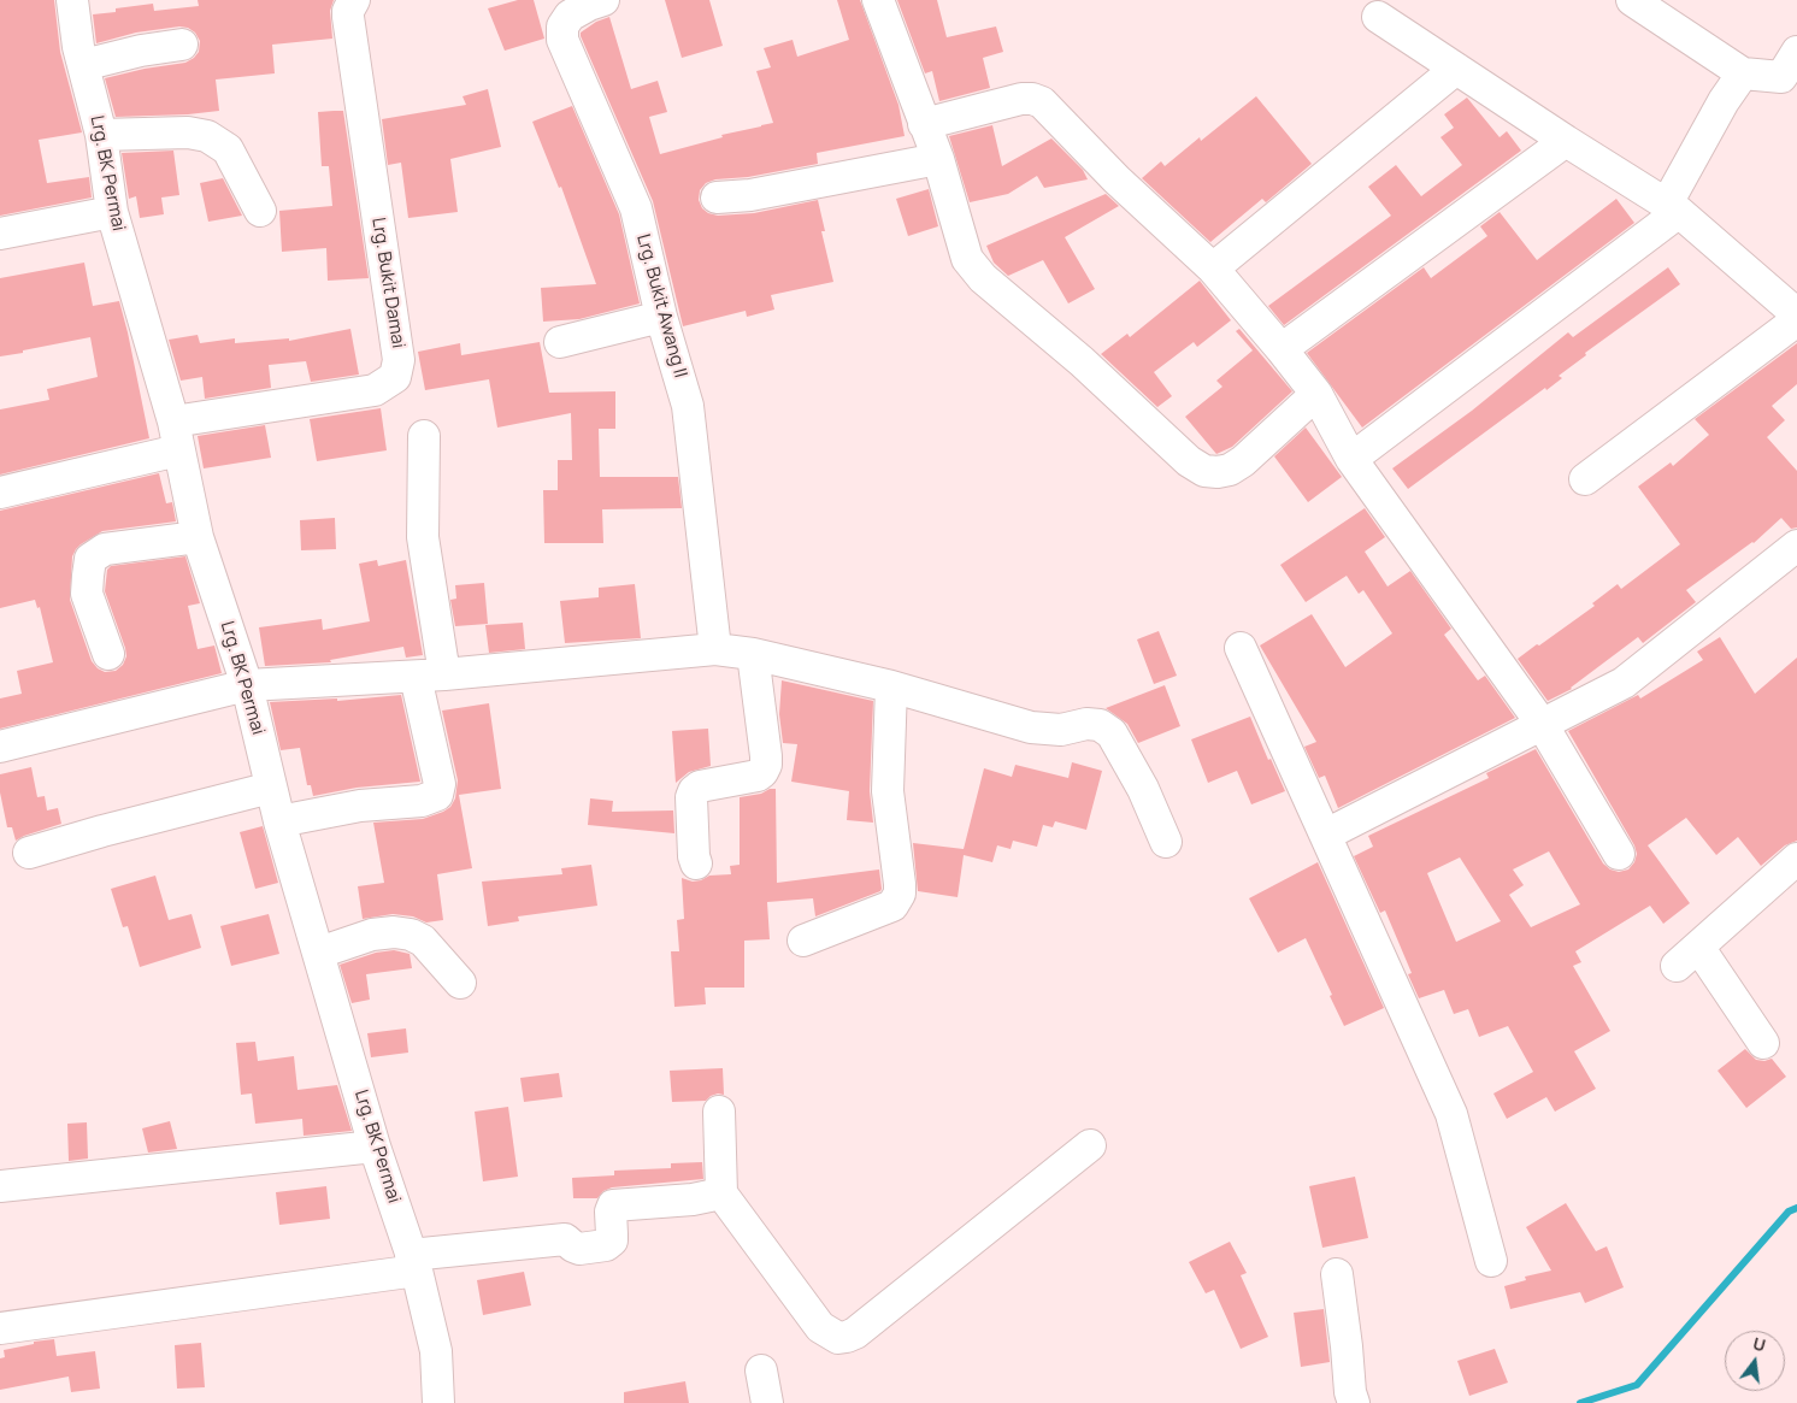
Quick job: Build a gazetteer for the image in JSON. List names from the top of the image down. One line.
{"streets":{"street":["Lrg. BK Permai","Lrg. Bukit Damai","Lrg. Bukit Awang II"]},"crossings":[["Lrg. BK Permai","Lrg. Bukit Damai"]],"north":"top"}
